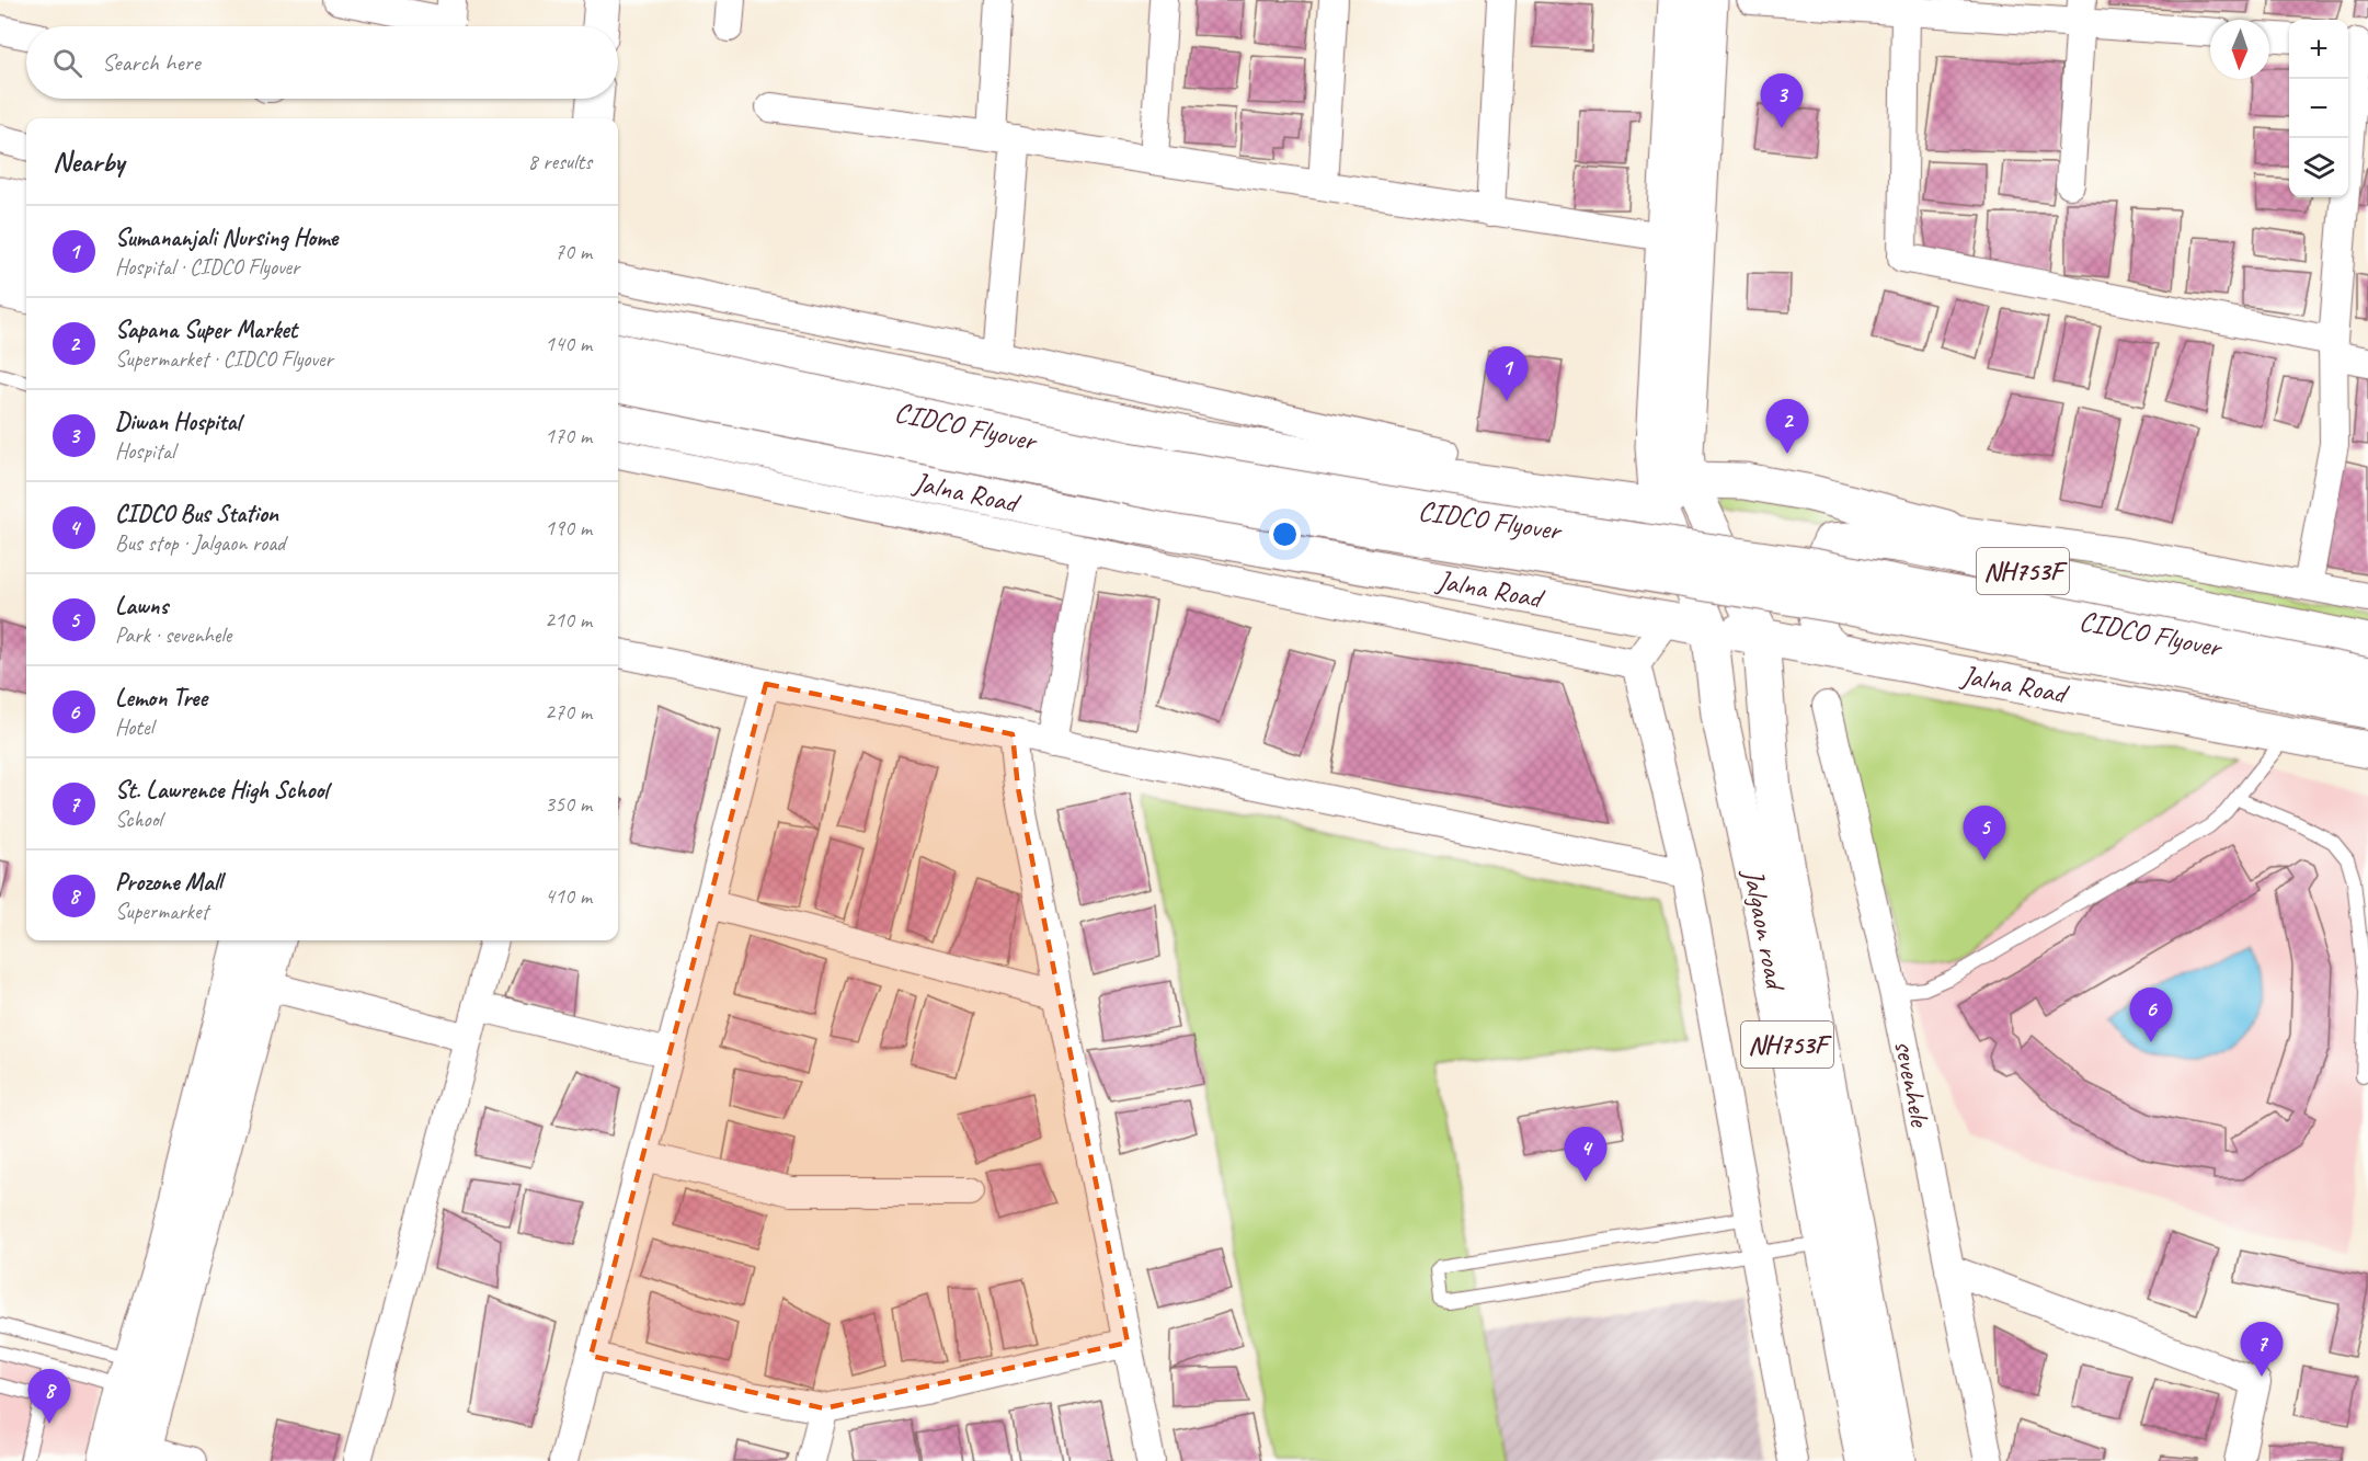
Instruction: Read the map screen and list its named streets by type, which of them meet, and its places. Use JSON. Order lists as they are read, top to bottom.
{
  "streets": {
    "main road": [
      "CIDCO Flyover",
      "Jalna Road",
      "NH753F",
      "Jalgaon road"
    ],
    "street": ["sevenhele"]
  },
  "crossings": [
    ["Jalna Road", "Jalgaon road"]
  ],
  "north": "bottom",
  "page": {
    "map_buttons": ["+", "−"],
    "search": "Search here",
    "pins": [
      "3",
      "1",
      "2",
      "5",
      "6",
      "4",
      "7",
      "8"
    ],
    "heading": ["Nearby", "8 results"],
    "list": [
      {
        "mark": "1",
        "name": "Sumananjali Nursing Home",
        "note": "Hospital · CIDCO Flyover",
        "value": "70 m"
      },
      {
        "mark": "2",
        "name": "Sapana Super Market",
        "note": "Supermarket · CIDCO Flyover",
        "value": "140 m"
      },
      {
        "mark": "3",
        "name": "Diwan Hospital",
        "note": "Hospital",
        "value": "170 m"
      },
      {
        "mark": "4",
        "name": "CIDCO Bus Station",
        "note": "Bus stop · Jalgaon road",
        "value": "190 m"
      },
      {
        "mark": "5",
        "name": "Lawns",
        "note": "Park · sevenhele",
        "value": "210 m"
      },
      {
        "mark": "6",
        "name": "Lemon Tree",
        "note": "Hotel",
        "value": "270 m"
      },
      {
        "mark": "7",
        "name": "St. Lawrence High School",
        "note": "School",
        "value": "350 m"
      },
      {
        "mark": "8",
        "name": "Prozone Mall",
        "note": "Supermarket",
        "value": "410 m"
      }
    ]
  }
}
